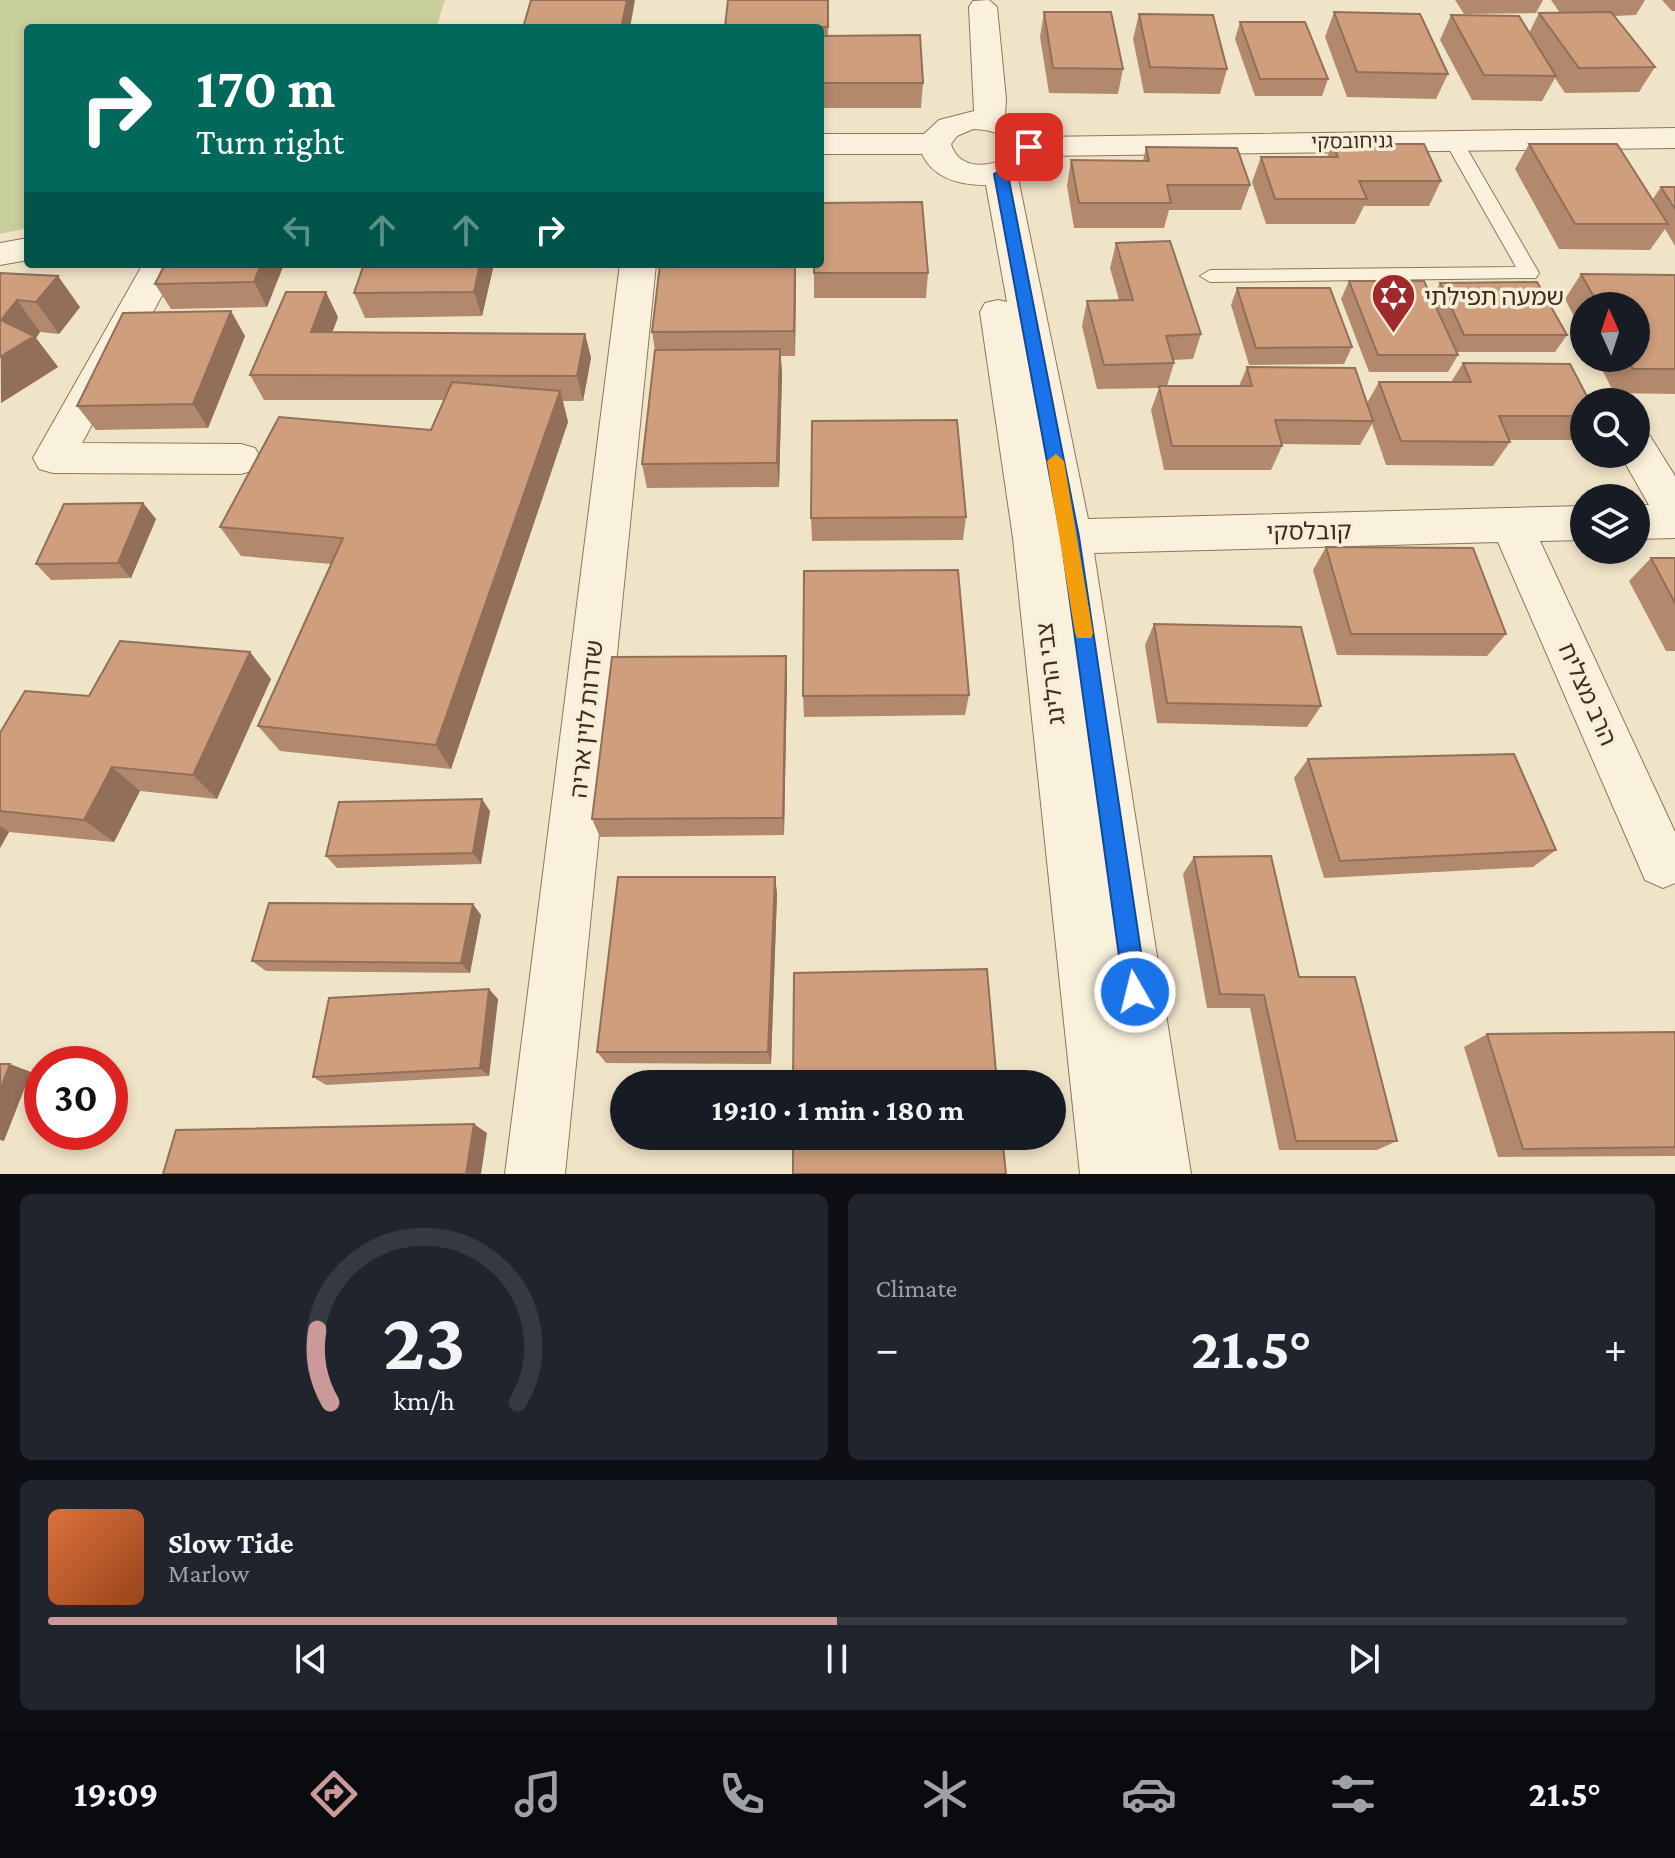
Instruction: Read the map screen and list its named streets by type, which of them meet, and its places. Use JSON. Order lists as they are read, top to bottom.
{
  "streets": {
    "street": [
      "גניחובסקי",
      "קובלסקי",
      "צבי הרלינג",
      "הרב מצליח",
      "שדרות לוין אריה"
    ]
  },
  "crossings": [
    ["גניחובסקי", "צבי הרלינג"],
    ["קובלסקי", "צבי הרלינג"],
    ["קובלסקי", "הרב מצליח"]
  ],
  "places": {
    "synagogue": ["שמעה תפילתי"]
  },
  "north": "top",
  "page": {
    "turn": ["170 m", "Turn right"],
    "limit": "30",
    "trip": "19:10 · 1 min · 180 m",
    "tile": "Climate",
    "heat": ["−", "21.5°", "+"],
    "song": ["Slow Tide", "Marlow"],
    "tabs": ["19:09", "21.5°"],
    "gauge": ["23", "km/h"]
  }
}
